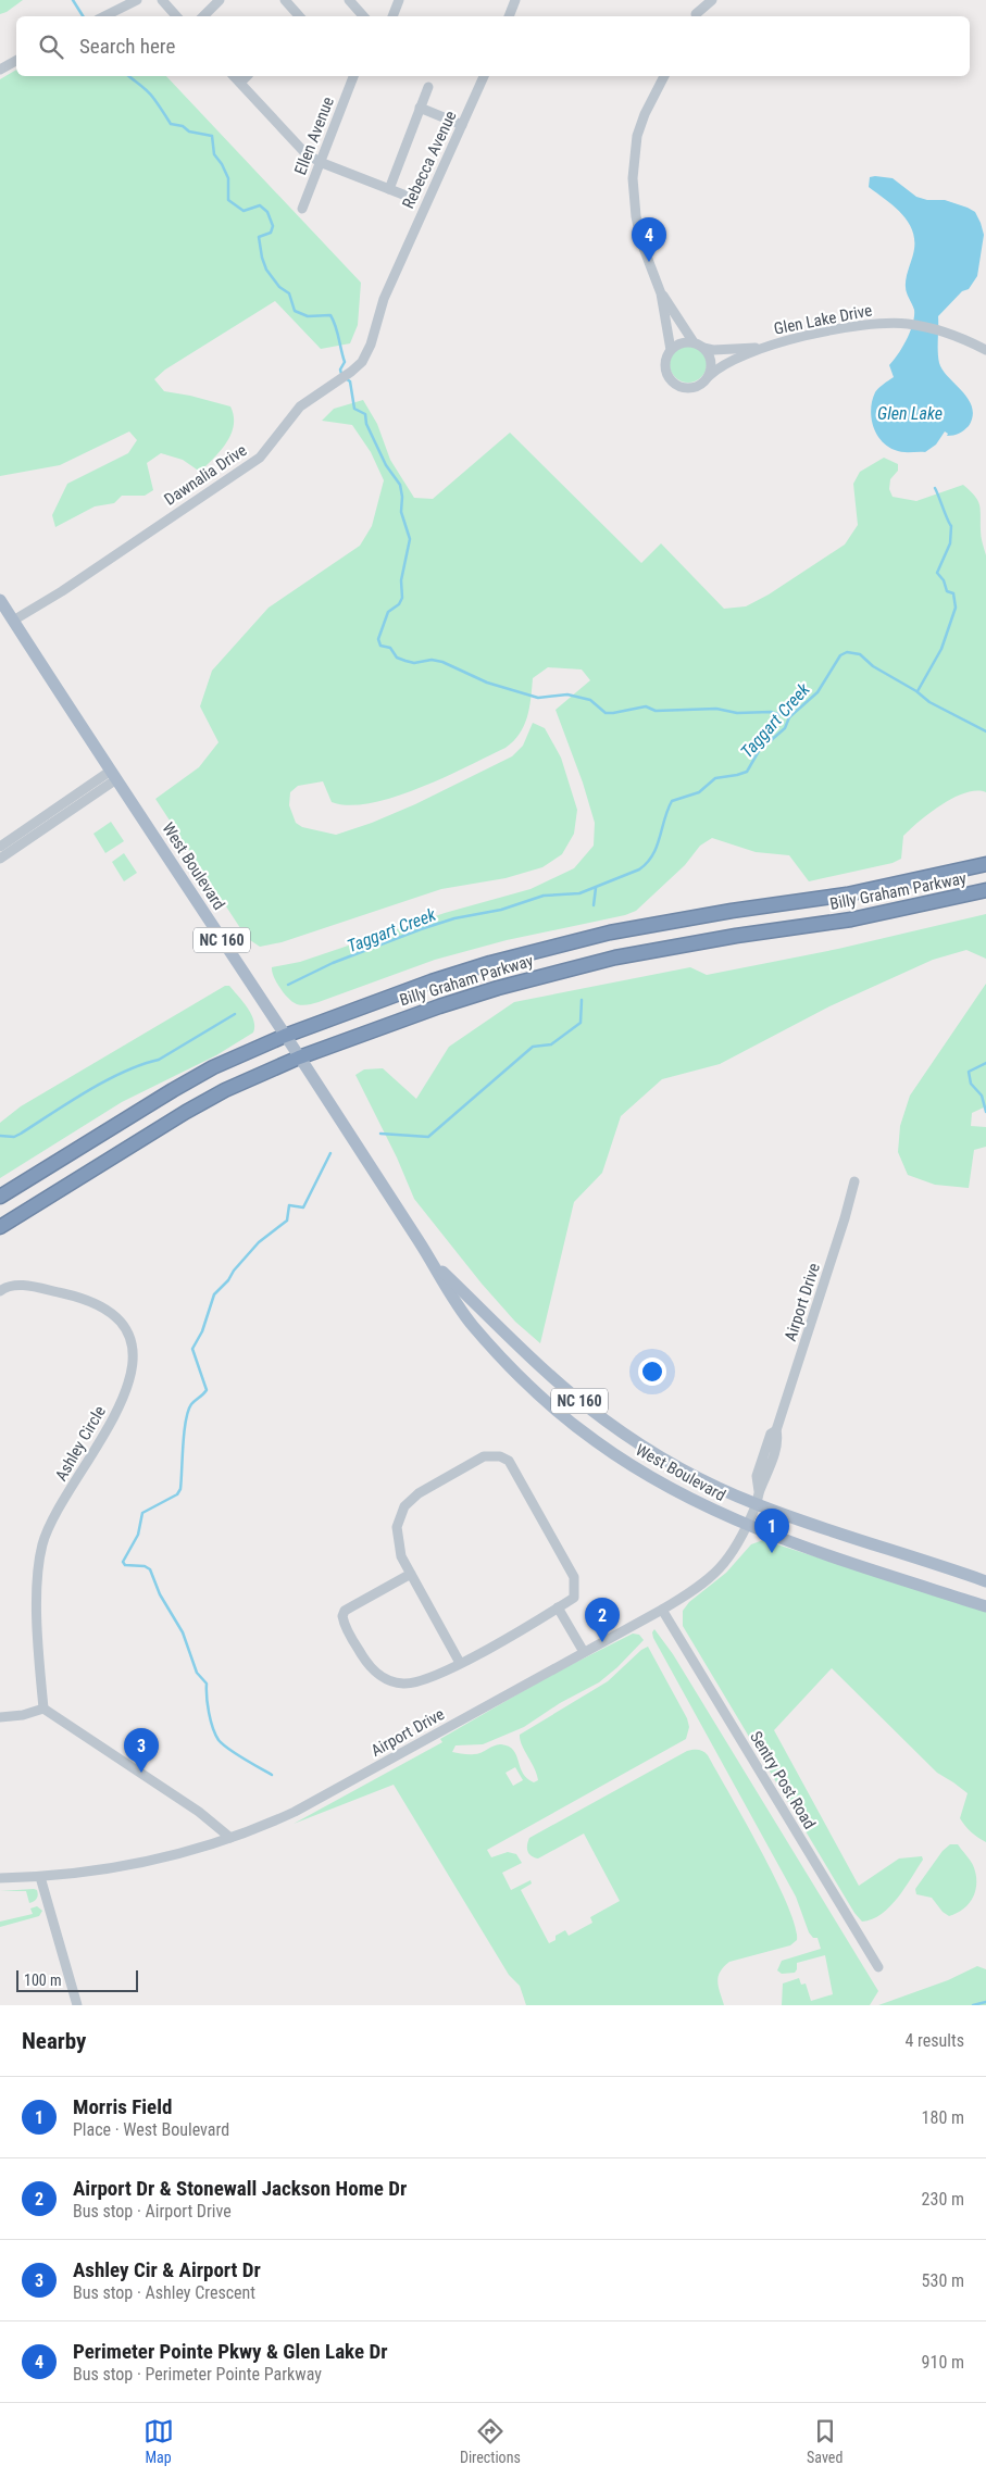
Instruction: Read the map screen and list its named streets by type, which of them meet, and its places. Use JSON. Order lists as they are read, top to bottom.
{
  "streets": {
    "highway": ["Billy Graham Parkway"],
    "main road": ["West Boulevard", "NC 160"],
    "street": [
      "Ellen Avenue",
      "Rebecca Avenue",
      "Glen Lake Drive",
      "Dawnalia Drive",
      "Airport Drive",
      "Ashley Circle",
      "Sentry Post Road"
    ]
  },
  "crossings": [
    ["Rebecca Avenue", "Dawnalia Drive"],
    ["Dawnalia Drive", "West Boulevard"],
    ["West Boulevard", "Billy Graham Parkway"],
    ["West Boulevard", "Airport Drive"],
    ["Airport Drive", "Sentry Post Road"]
  ],
  "water": ["Glen Lake", "Taggart Creek"],
  "scale_bar": "100 m",
  "page": {
    "search": "Search here",
    "pins": [
      "4",
      "1",
      "2",
      "3"
    ],
    "scale": "100 m",
    "heading": ["Nearby", "4 results"],
    "list": [
      {
        "mark": "1",
        "name": "Morris Field",
        "note": "Place · West Boulevard",
        "value": "180 m"
      },
      {
        "mark": "2",
        "name": "Airport Dr & Stonewall Jackson Home Dr",
        "note": "Bus stop · Airport Drive",
        "value": "230 m"
      },
      {
        "mark": "3",
        "name": "Ashley Cir & Airport Dr",
        "note": "Bus stop · Ashley Crescent",
        "value": "530 m"
      },
      {
        "mark": "4",
        "name": "Perimeter Pointe Pkwy & Glen Lake Dr",
        "note": "Bus stop · Perimeter Pointe Parkway",
        "value": "910 m"
      }
    ],
    "nav": ["Map", "Directions", "Saved"]
  }
}
